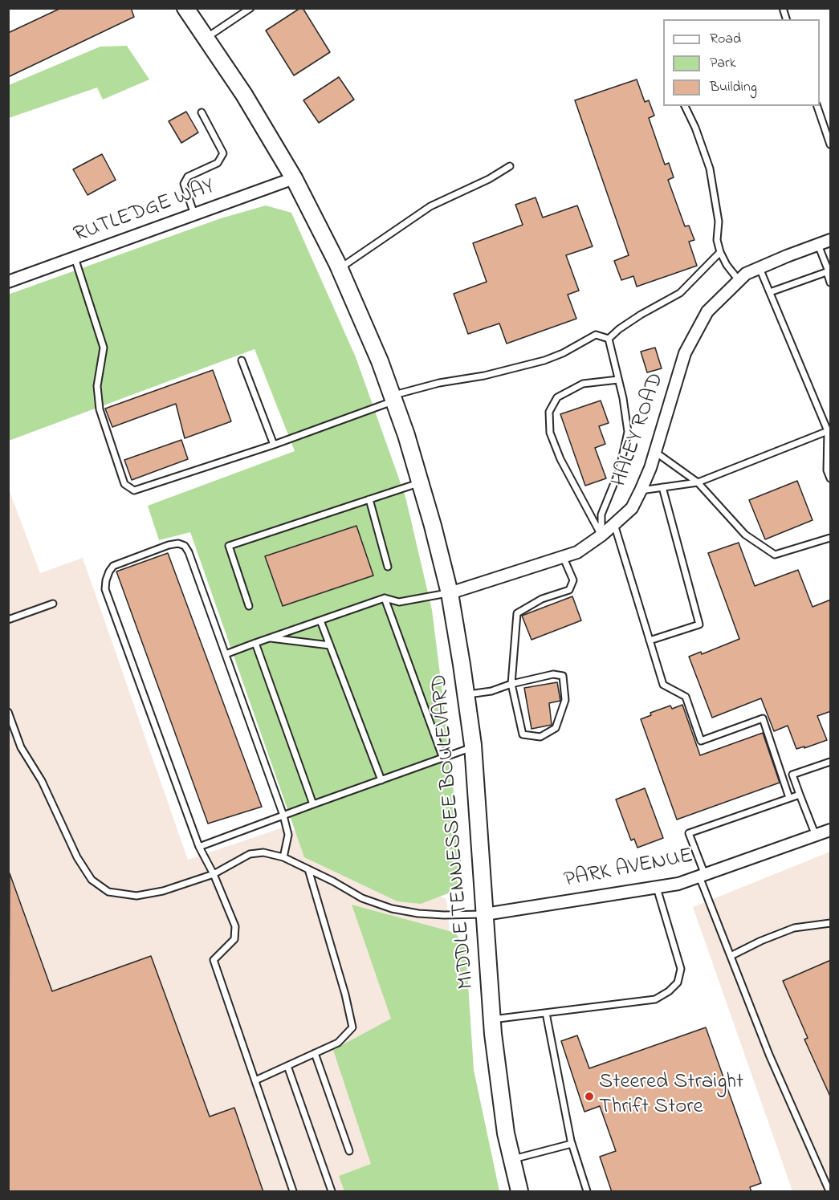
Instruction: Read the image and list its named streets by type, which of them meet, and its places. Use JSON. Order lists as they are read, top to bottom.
{
  "streets": {
    "main road": ["MIDDLE TENNESSEE BOULEVARD"],
    "street": ["RUTLEDGE WAY", "HALEY ROAD", "PARK AVENUE"]
  },
  "crossings": [
    ["RUTLEDGE WAY", "MIDDLE TENNESSEE BOULEVARD"],
    ["HALEY ROAD", "MIDDLE TENNESSEE BOULEVARD"],
    ["MIDDLE TENNESSEE BOULEVARD", "PARK AVENUE"]
  ],
  "places": ["Steered Straight Thrift Store"],
  "legend": ["Road", "Park", "Building"]
}
